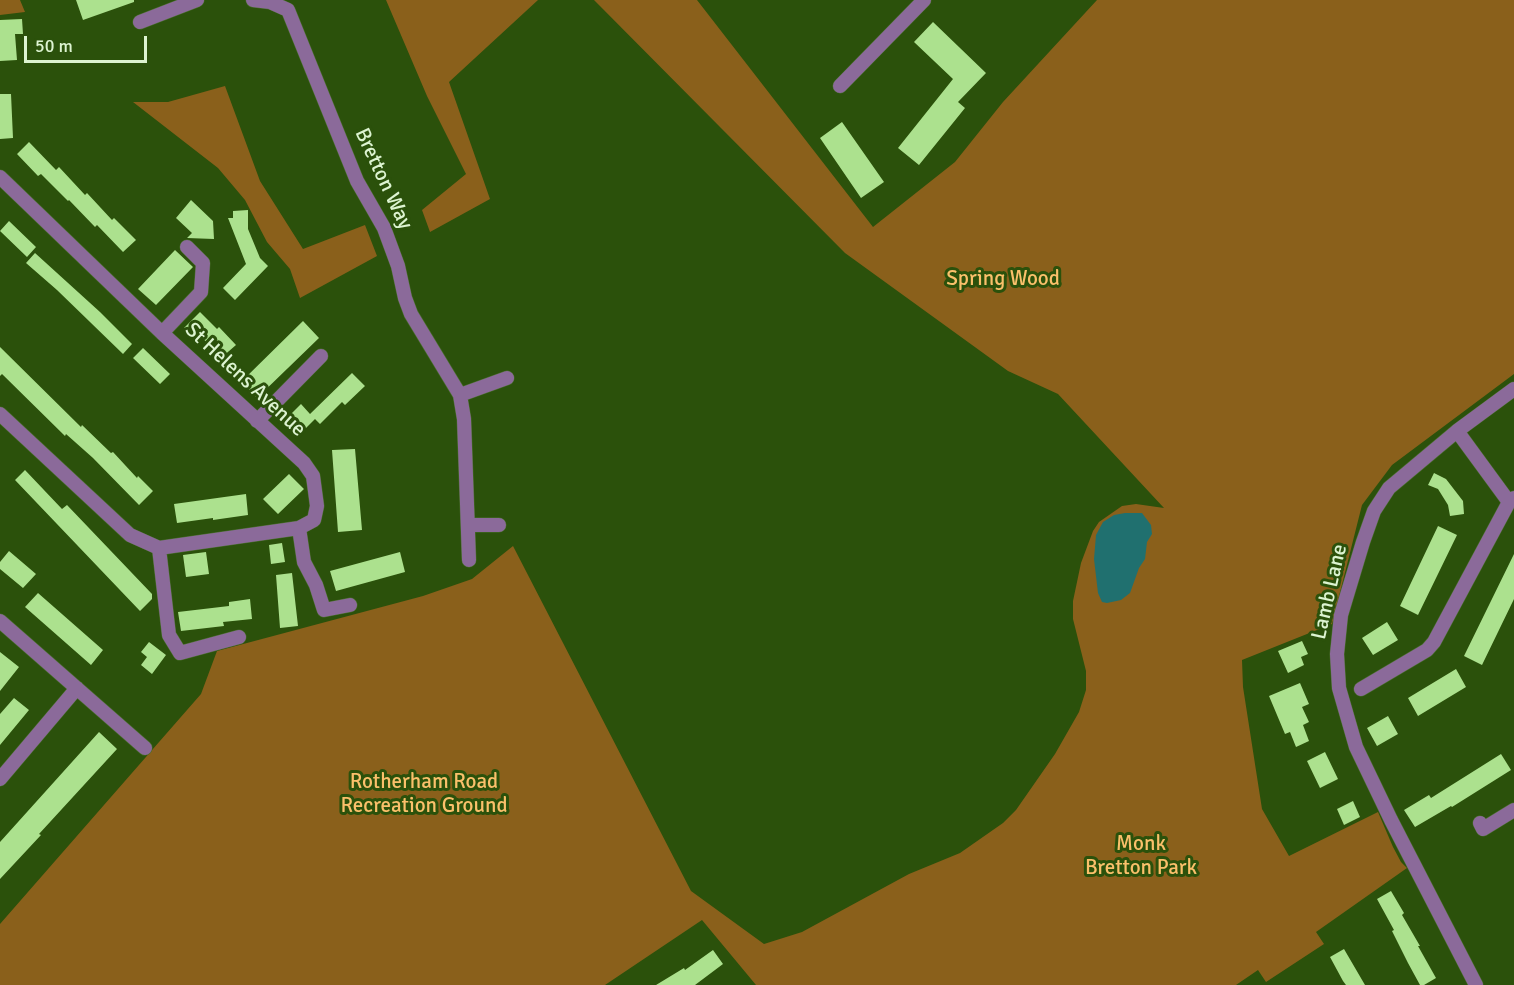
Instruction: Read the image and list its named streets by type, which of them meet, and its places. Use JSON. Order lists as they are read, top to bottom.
{
  "streets": {
    "street": ["Bretton Way", "St Helens Avenue", "Lamb Lane"]
  },
  "parks": ["Spring Wood", "Rotherham Road Recreation Ground", "Monk Bretton Park"],
  "scale_bar": "50 m"
}
